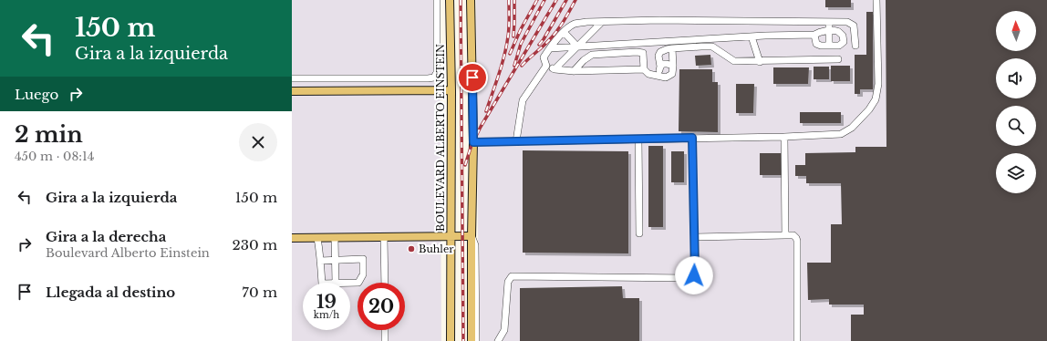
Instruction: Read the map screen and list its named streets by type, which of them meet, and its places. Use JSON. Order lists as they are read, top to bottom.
{
  "streets": {
    "main road": ["BOULEVARD ALBERTO EINSTEIN"]
  },
  "places": ["Buhler"],
  "north": "top",
  "page": {
    "turn": ["150 m", "Gira a la izquierda"],
    "then": "Luego",
    "heading": ["2 min", "450 m · 08:14"],
    "list": [
      {
        "name": "Gira a la izquierda",
        "value": "150 m"
      },
      {
        "name": "Gira a la derecha",
        "note": "Boulevard Alberto Einstein",
        "value": "230 m"
      },
      {
        "name": "Llegada al destino",
        "value": "70 m"
      }
    ],
    "speed": "19 km/h",
    "limit": "20"
  }
}
